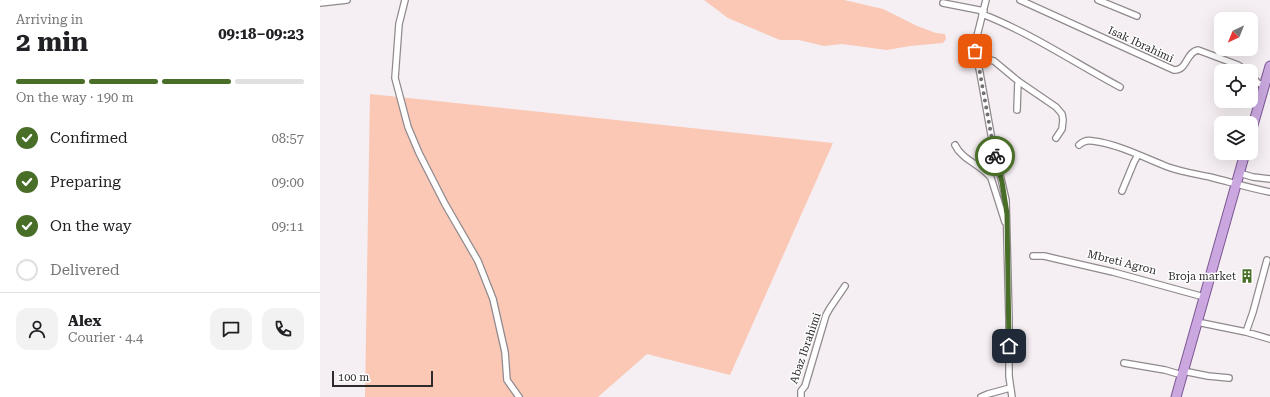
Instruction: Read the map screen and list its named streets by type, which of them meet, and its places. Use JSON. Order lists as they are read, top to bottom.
{
  "streets": {
    "street": ["Isak Ibrahimi", "Mbreti Agron", "Abaz Ibrahimi"]
  },
  "places": {
    "building": ["Broja market"]
  },
  "scale_bar": "100 m",
  "north": "bottom left",
  "page": {
    "heading": ["2 min", "Arriving in", "09:18–09:23"],
    "panel": ["Alex", "Courier · 4.4"],
    "bar": "On the way · 190 m",
    "list": [
      ["Confirmed", "08:57"],
      ["Preparing", "09:00"],
      ["On the way", "09:11"],
      "Delivered"
    ],
    "scale": "100 m"
  }
}
